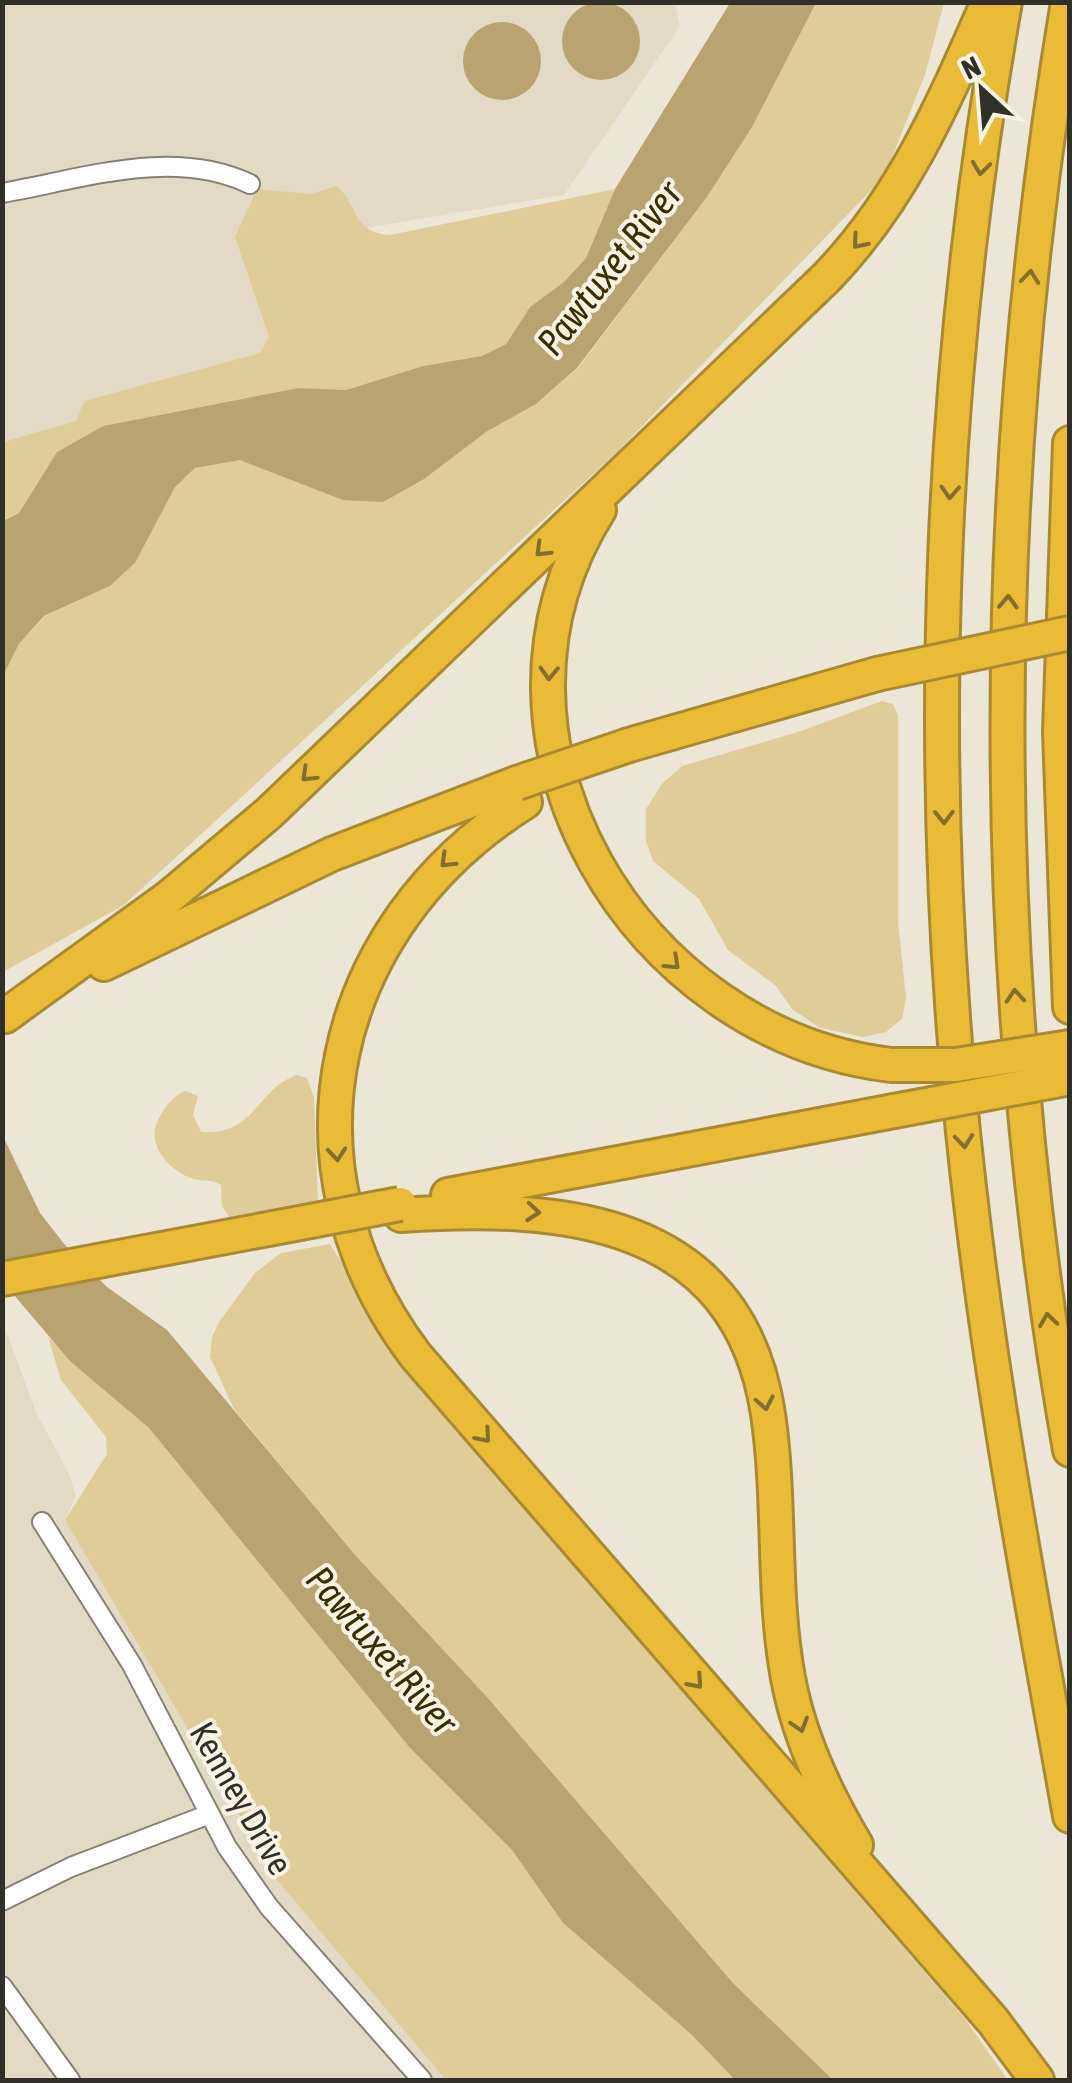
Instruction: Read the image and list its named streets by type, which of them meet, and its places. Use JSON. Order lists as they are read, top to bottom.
{
  "streets": {
    "street": ["Kenney Drive"]
  },
  "water": ["Pawtuxet River"],
  "north": "top left"
}
